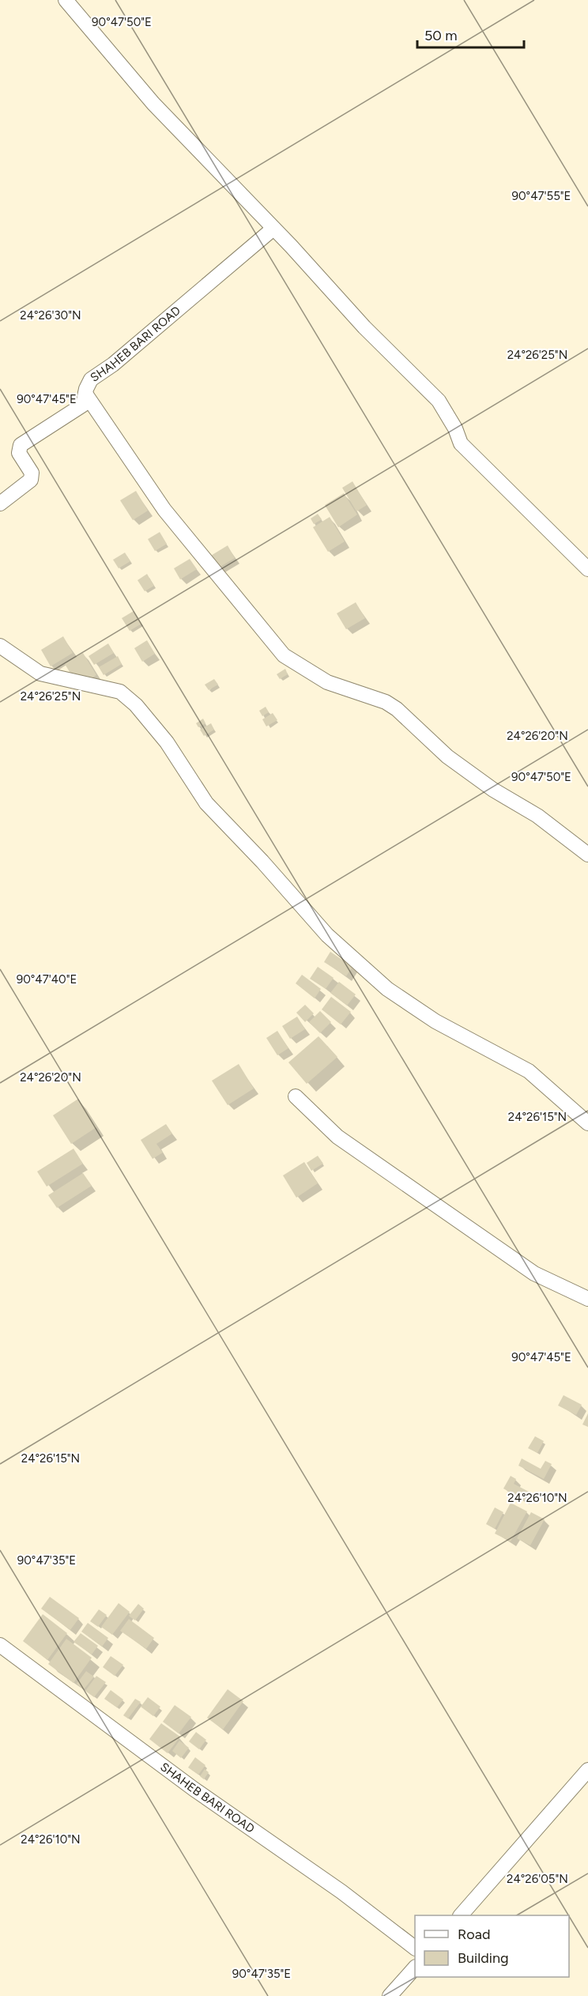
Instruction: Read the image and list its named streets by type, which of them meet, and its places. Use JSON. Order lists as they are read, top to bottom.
{
  "streets": {
    "street": ["SHAHEB BARI ROAD"]
  },
  "legend": ["Road", "Building"],
  "scale_bar": "50 m",
  "coordinates": [
    "90°47'50\"E",
    "90°47'55\"E",
    "24°26'30\"N",
    "24°26'25\"N",
    "90°47'45\"E",
    "24°26'20\"N",
    "90°47'40\"E",
    "24°26'15\"N",
    "24°26'10\"N",
    "90°47'35\"E",
    "24°26'05\"N"
  ]
}
